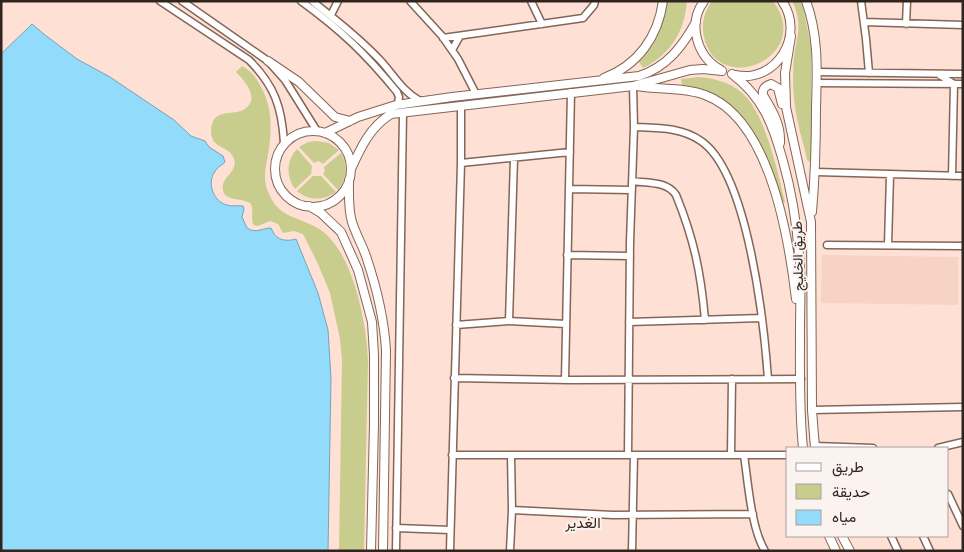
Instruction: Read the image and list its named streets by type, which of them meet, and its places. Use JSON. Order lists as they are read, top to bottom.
{
  "streets": {
    "main road": ["طريق الخليج"]
  },
  "districts": ["الغدير"],
  "legend": ["طريق", "حديقة", "مياه"]
}
